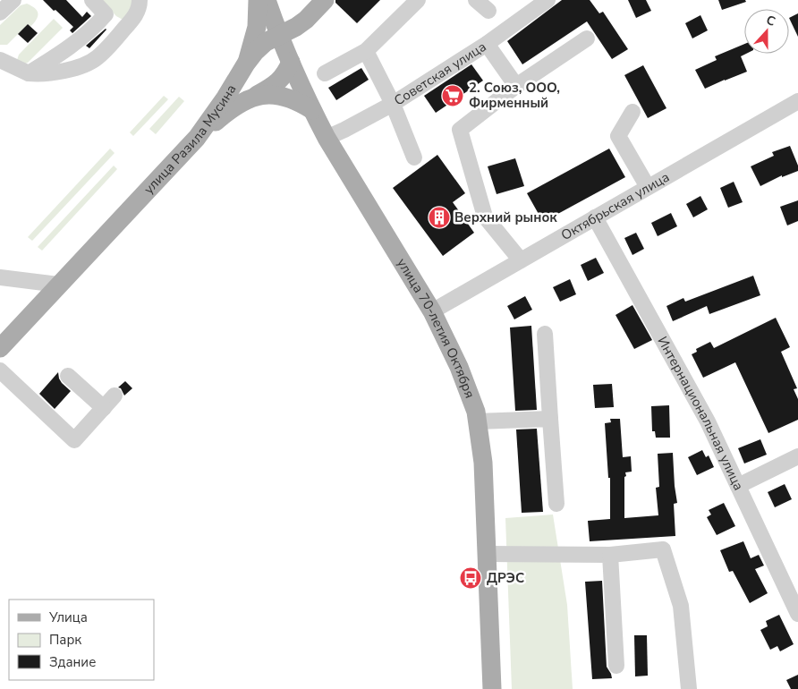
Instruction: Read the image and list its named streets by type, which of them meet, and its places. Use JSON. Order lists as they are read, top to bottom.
{
  "streets": {
    "main road": ["улица Разила Мусина", "улица 70-летия Октября"],
    "street": ["Советская улица", "Октябрьская улица", "Интернациональная улица"]
  },
  "crossings": [
    ["Советская улица", "улица 70-летия Октября"],
    ["улица Разила Мусина", "улица 70-летия Октября"],
    ["Октябрьская улица", "улица 70-летия Октября"],
    ["Октябрьская улица", "Интернациональная улица"]
  ],
  "places": {
    "supermarket": ["2. Союз, ООО, Фирменный"],
    "building": ["Верхний рынок"],
    "bus stop": ["ДРЭС"]
  },
  "legend": ["Улица", "Парк", "Здание"],
  "north": "top"
}
